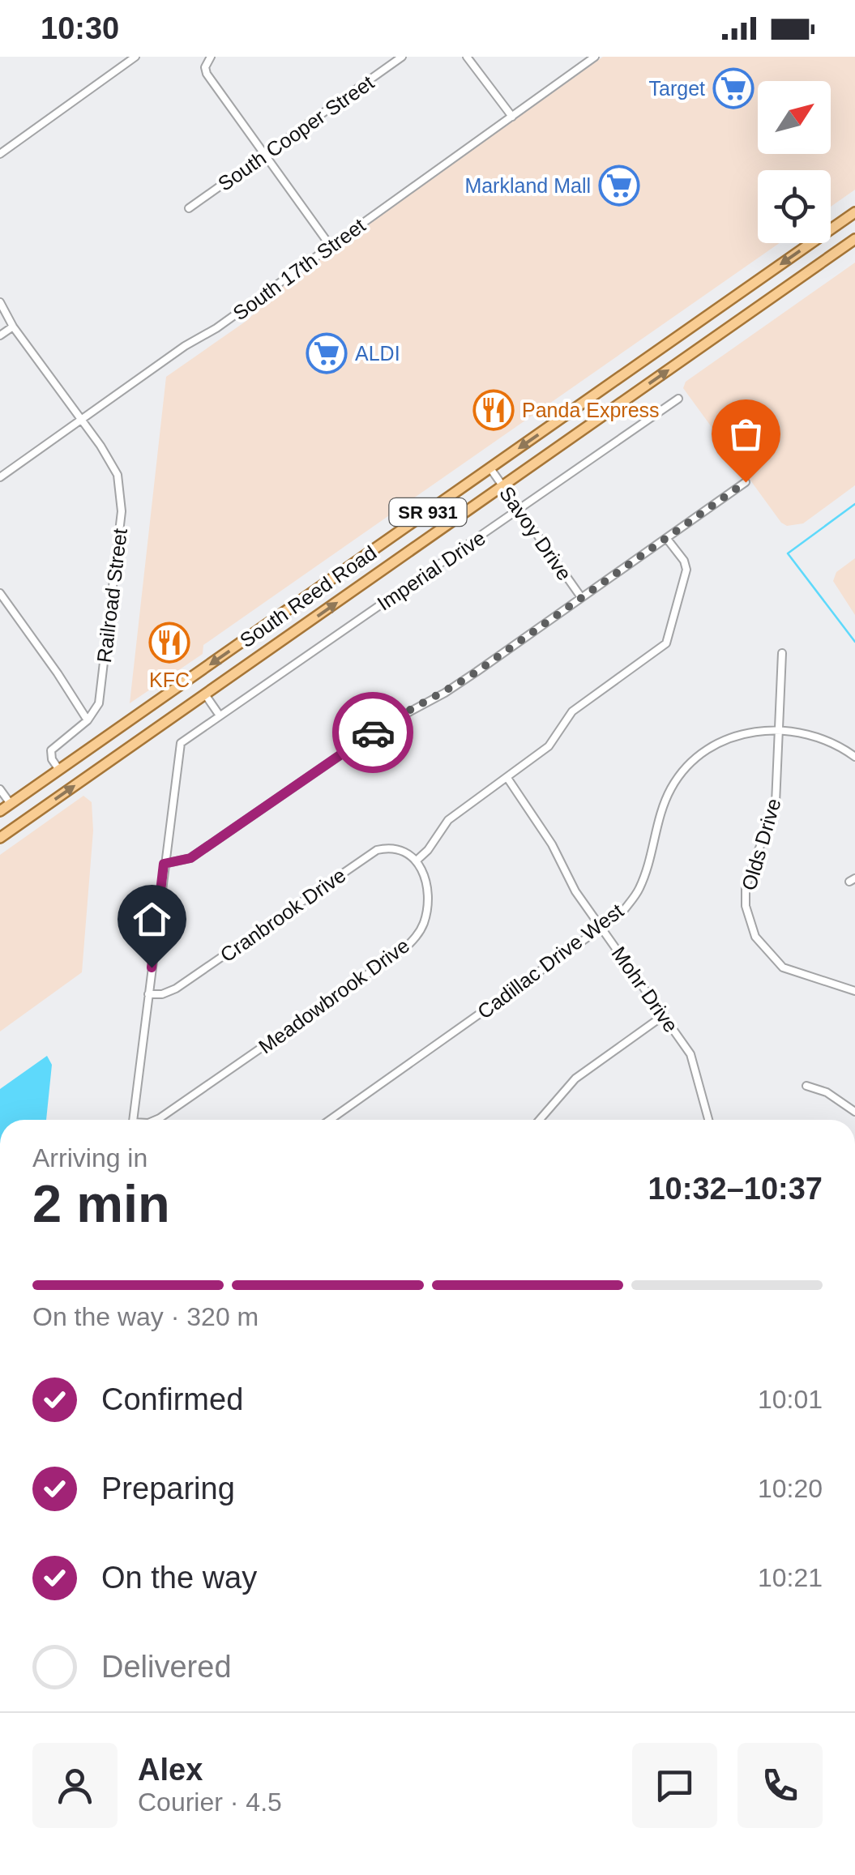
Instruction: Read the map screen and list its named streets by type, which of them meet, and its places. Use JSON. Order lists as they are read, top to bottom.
{
  "streets": {
    "main road": ["SR 931", "South Reed Road"],
    "street": [
      "South Cooper Street",
      "South 17th Street",
      "Savoy Drive",
      "Imperial Drive",
      "Railroad Street",
      "Olds Drive",
      "Cranbrook Drive",
      "Cadillac Drive West",
      "Mohr Drive",
      "Meadowbrook Drive"
    ]
  },
  "crossings": [
    ["South 17th Street", "Railroad Street"],
    ["Savoy Drive", "Imperial Drive"],
    ["Savoy Drive", "South Reed Road"],
    ["Olds Drive", "Cadillac Drive West"],
    ["Cranbrook Drive", "Meadowbrook Drive"],
    ["Cadillac Drive West", "Mohr Drive"]
  ],
  "places": {
    "supermarket": ["Target", "Markland Mall", "ALDI"],
    "restaurant": ["Panda Express", "KFC"]
  },
  "north": "top right",
  "page": {
    "status": "10:30",
    "heading": ["2 min", "Arriving in", "10:32–10:37"],
    "panel": ["Alex", "Courier · 4.5"],
    "bar": "On the way · 320 m",
    "list": [
      ["Confirmed", "10:01"],
      ["Preparing", "10:20"],
      ["On the way", "10:21"],
      "Delivered"
    ]
  }
}
